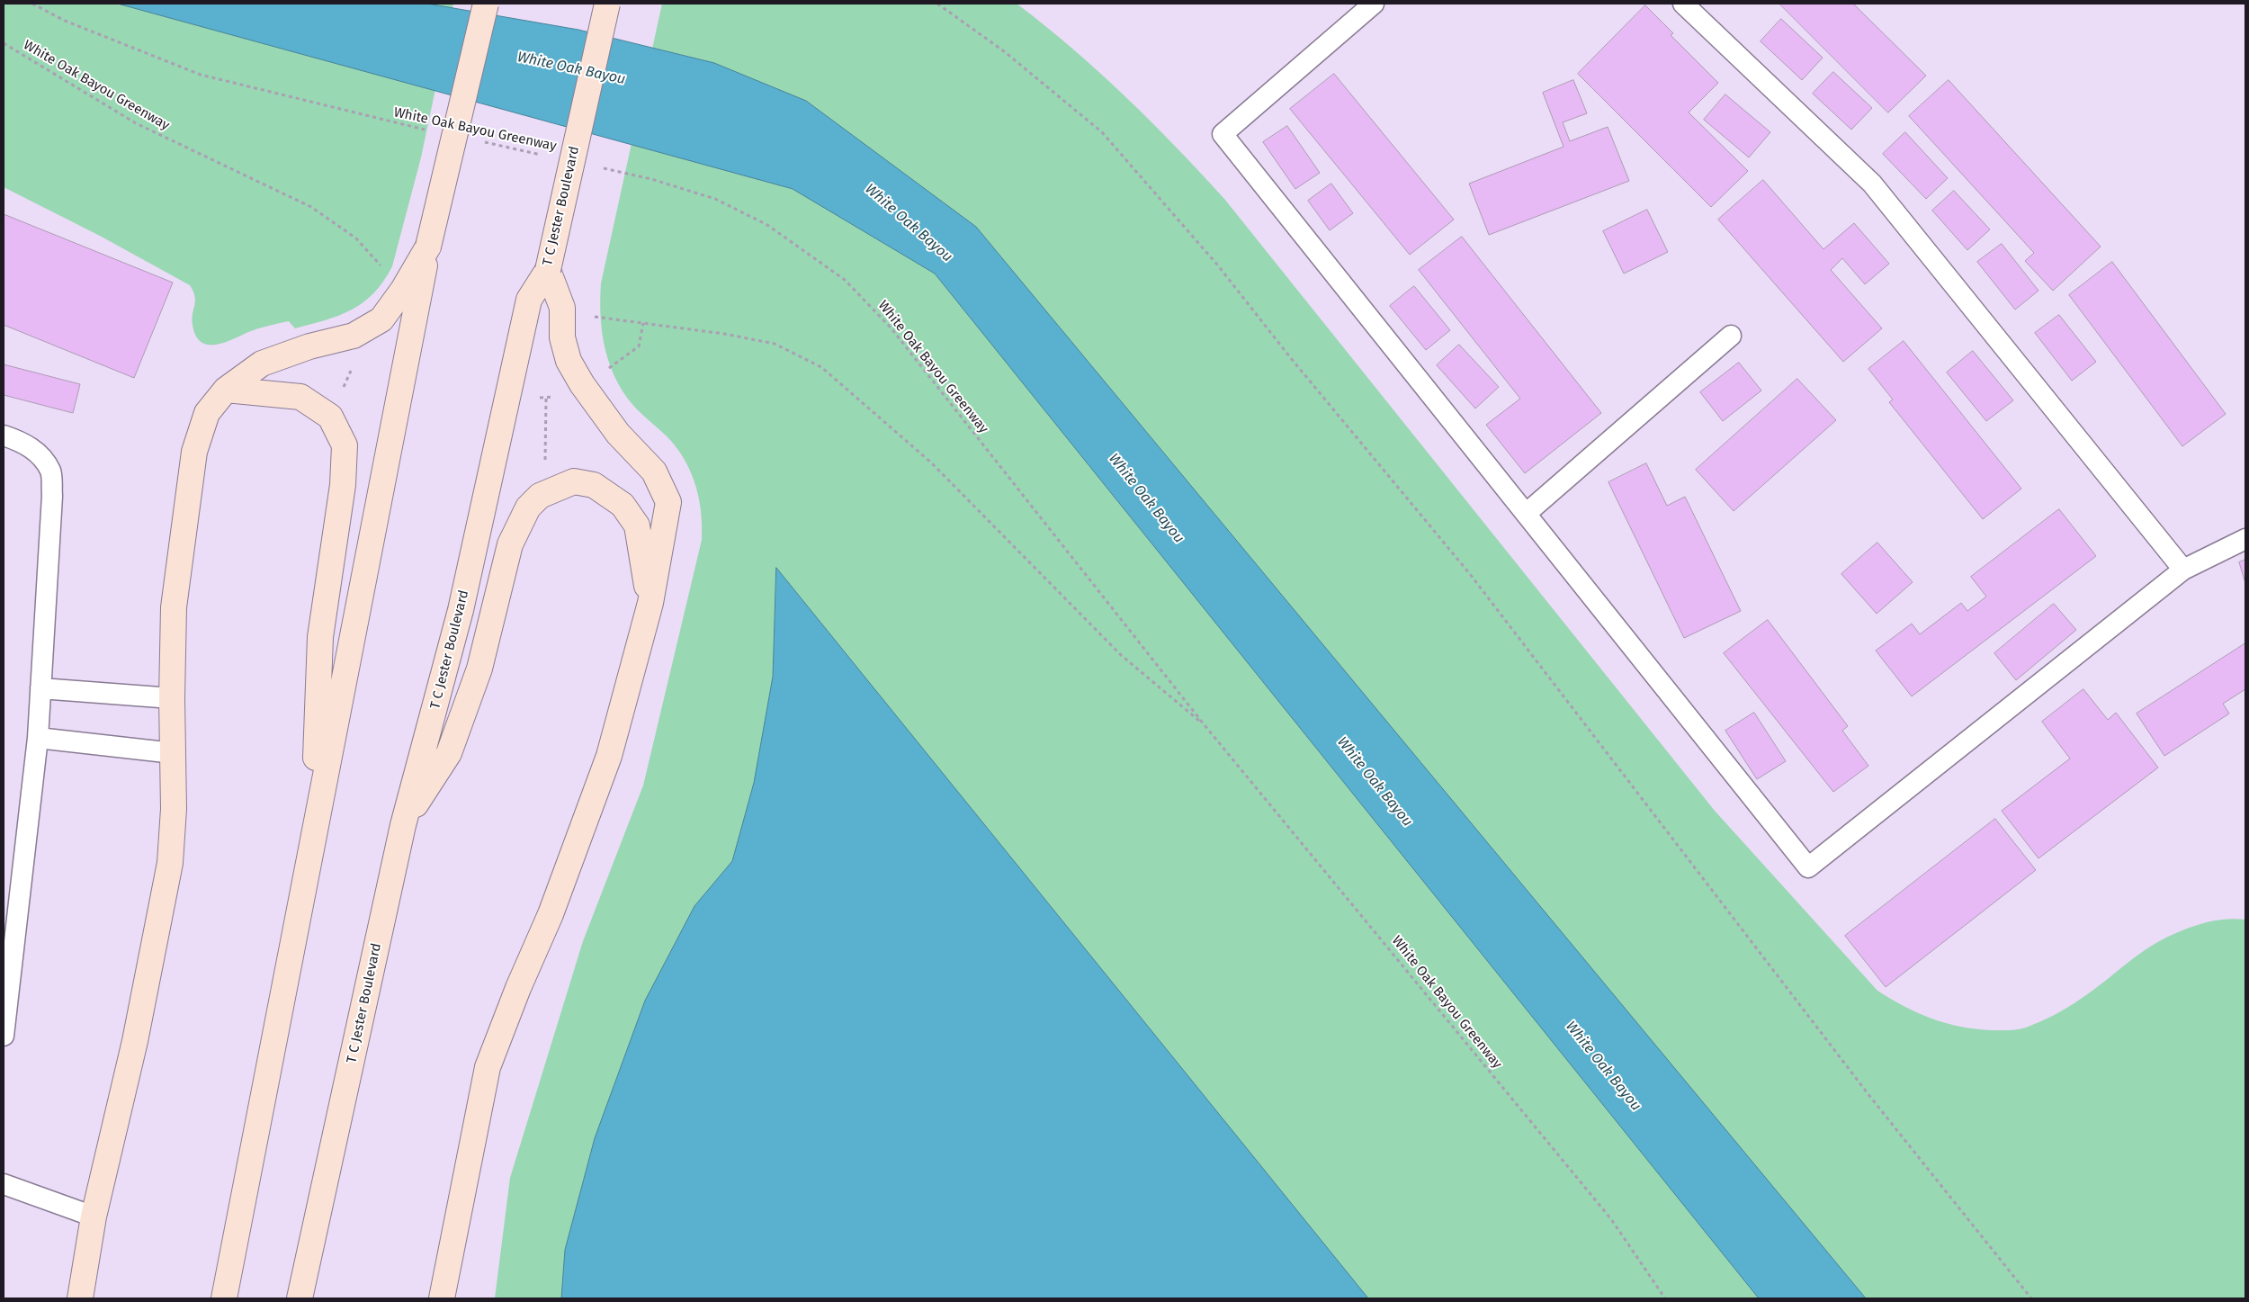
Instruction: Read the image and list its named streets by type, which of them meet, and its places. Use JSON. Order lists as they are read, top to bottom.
{
  "streets": {
    "main road": ["T C Jester Boulevard"],
    "path": ["White Oak Bayou Greenway"]
  },
  "water": ["White Oak Bayou"]
}
